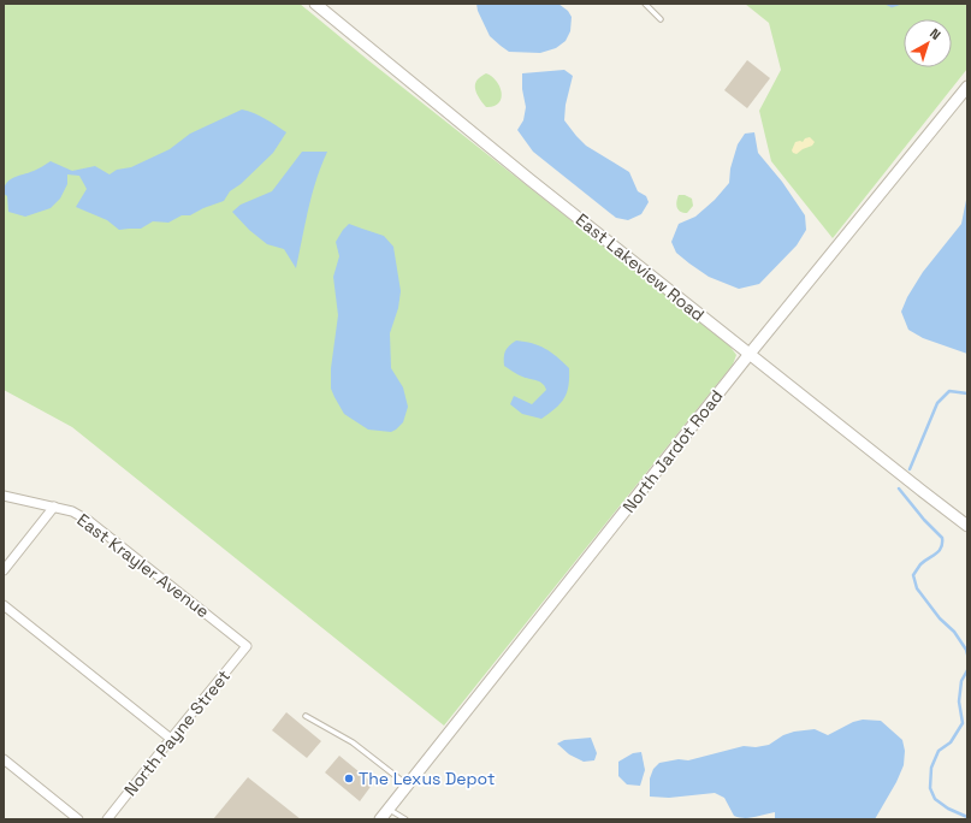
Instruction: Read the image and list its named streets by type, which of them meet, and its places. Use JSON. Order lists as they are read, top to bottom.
{
  "streets": {
    "street": [
      "East Lakeview Road",
      "North Jardot Road",
      "East Krayler Avenue",
      "North Payne Street"
    ]
  },
  "crossings": [
    ["East Lakeview Road", "North Jardot Road"],
    ["East Krayler Avenue", "North Payne Street"]
  ],
  "places": ["The Lexus Depot"],
  "north": "top right"
}
